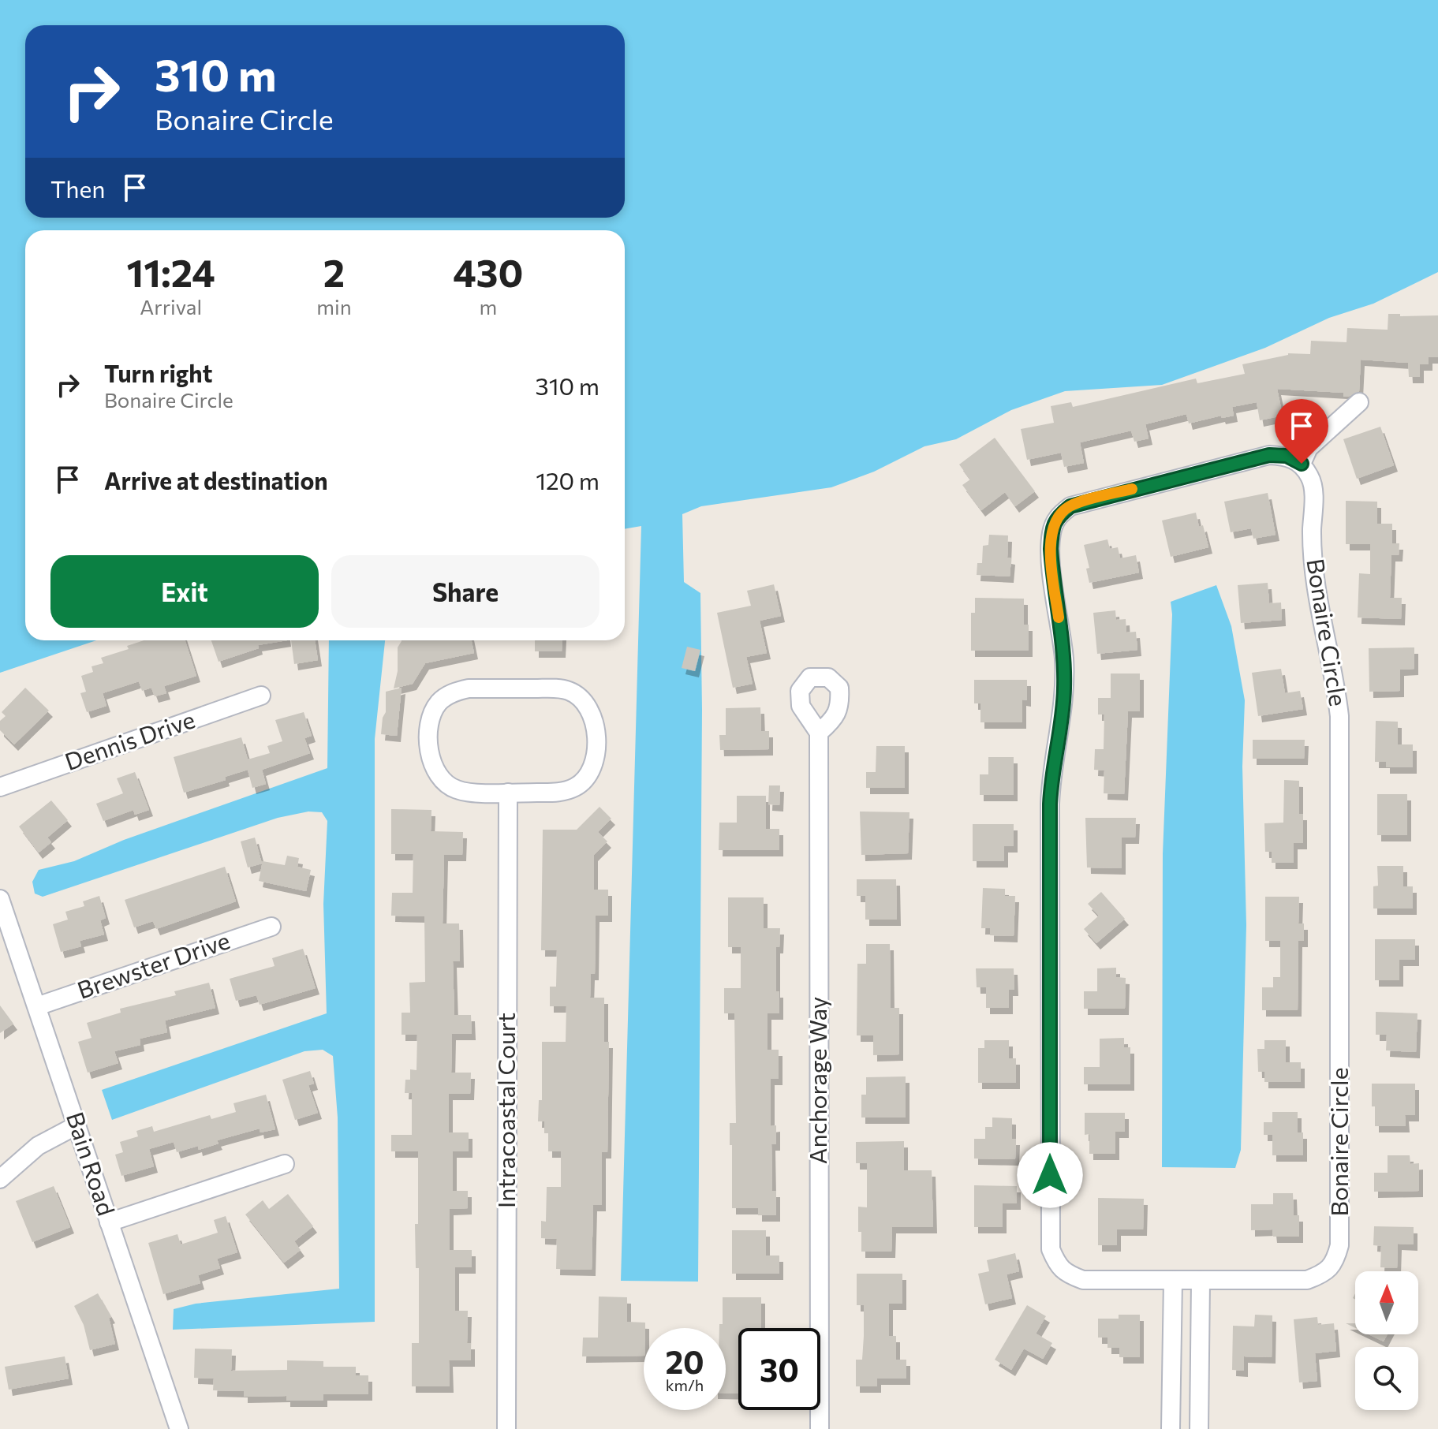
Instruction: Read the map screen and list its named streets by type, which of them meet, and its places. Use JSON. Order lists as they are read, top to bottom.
{
  "streets": {
    "street": [
      "Bonaire Circle",
      "Dennis Drive",
      "Brewster Drive",
      "Anchorage Way",
      "Intracoastal Court",
      "Bain Road"
    ]
  },
  "crossings": [
    ["Brewster Drive", "Bain Road"]
  ],
  "north": "top",
  "page": {
    "turn": ["310 m", "Bonaire Circle"],
    "then": "Then",
    "eta": [
      "11:24",
      "Arrival",
      "2",
      "min",
      "430",
      "m"
    ],
    "list": [
      {
        "name": "Turn right",
        "note": "Bonaire Circle",
        "value": "310 m"
      },
      {
        "name": "Arrive at destination",
        "value": "120 m"
      }
    ],
    "buttons": ["Exit", "Share"],
    "speed": "20 km/h",
    "limit": "30"
  }
}
